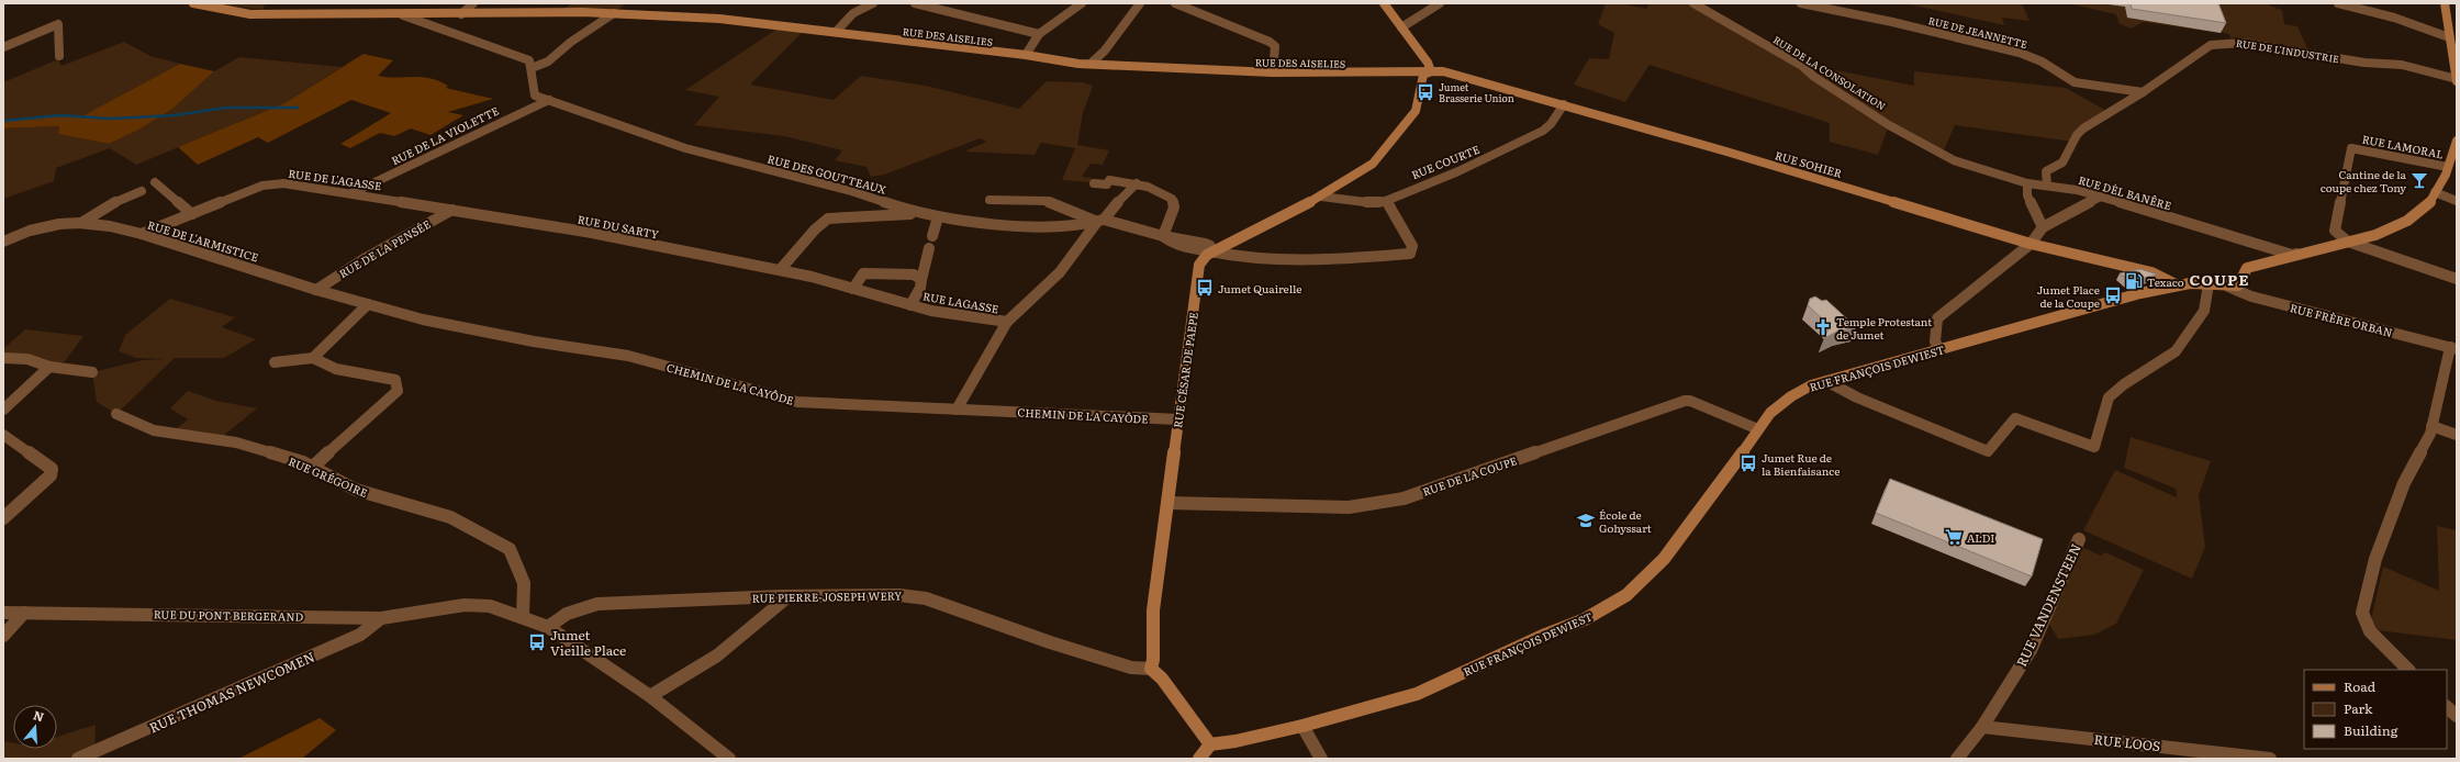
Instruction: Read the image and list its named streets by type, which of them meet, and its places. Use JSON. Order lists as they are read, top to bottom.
{
  "streets": {
    "street": [
      "RUE DE JEANNETTE",
      "RUE DES AISELIES",
      "RUE DE L'INDUSTRIE",
      "RUE DE LA CONSOLATION",
      "RUE DE LA VIOLETTE",
      "RUE LAMORAL",
      "RUE COURTE",
      "RUE SOHIER",
      "RUE DES GOUTTEAUX",
      "RUE DE L'AGASSE",
      "RUE DÈL BANÊRE",
      "RUE DU SARTY",
      "RUE DE L'ARMISTICE",
      "RUE DE LA PENSÉE",
      "RUE LAGASSE",
      "RUE FRÈRE ORBAN",
      "RUE FRANÇOIS DEWIEST",
      "RUE CÉSAR DE PAEPE",
      "CHEMIN DE LA CAYÔDE",
      "RUE DE LA COUPE",
      "RUE GRÉGOIRE",
      "RUE PIERRE-JOSEPH WERY",
      "RUE VANDENSTEEN",
      "RUE DU PONT BERGERAND",
      "RUE THOMAS NEWCOMEN",
      "RUE LOOS"
    ]
  },
  "crossings": [
    ["RUE DE JEANNETTE", "RUE DE L'INDUSTRIE"],
    ["RUE DES AISELIES", "RUE SOHIER"],
    ["RUE DES AISELIES", "RUE CÉSAR DE PAEPE"],
    ["RUE DE L'INDUSTRIE", "RUE DÈL BANÊRE"],
    ["RUE DE LA CONSOLATION", "RUE DÈL BANÊRE"],
    ["RUE DE LA VIOLETTE", "RUE DES GOUTTEAUX"],
    ["RUE DE LA VIOLETTE", "RUE DE L'AGASSE"],
    ["RUE COURTE", "RUE SOHIER"],
    ["RUE COURTE", "RUE CÉSAR DE PAEPE"],
    ["RUE SOHIER", "RUE FRANÇOIS DEWIEST"],
    ["RUE SOHIER", "RUE CÉSAR DE PAEPE"],
    ["RUE DE L'AGASSE", "RUE DU SARTY"],
    ["RUE DE L'AGASSE", "RUE DE L'ARMISTICE"],
    ["RUE DE L'AGASSE", "RUE DE LA PENSÉE"],
    ["RUE DU SARTY", "RUE DE LA PENSÉE"],
    ["RUE DU SARTY", "RUE LAGASSE"],
    ["RUE DE L'ARMISTICE", "RUE DE LA PENSÉE"],
    ["RUE DE L'ARMISTICE", "CHEMIN DE LA CAYÔDE"],
    ["RUE DE LA PENSÉE", "CHEMIN DE LA CAYÔDE"],
    ["RUE FRÈRE ORBAN", "RUE FRANÇOIS DEWIEST"],
    ["RUE FRANÇOIS DEWIEST", "RUE DE LA COUPE"],
    ["RUE CÉSAR DE PAEPE", "CHEMIN DE LA CAYÔDE"],
    ["RUE CÉSAR DE PAEPE", "RUE DE LA COUPE"],
    ["RUE CÉSAR DE PAEPE", "RUE PIERRE-JOSEPH WERY"],
    ["RUE GRÉGOIRE", "RUE DU PONT BERGERAND"],
    ["RUE PIERRE-JOSEPH WERY", "RUE DU PONT BERGERAND"],
    ["RUE VANDENSTEEN", "RUE LOOS"],
    ["RUE DU PONT BERGERAND", "RUE THOMAS NEWCOMEN"]
  ],
  "districts": ["COUPE"],
  "places": {
    "bus stop": [
      "Jumet Brasserie Union",
      "Jumet Quairelle",
      "Jumet Place de la Coupe",
      "Jumet Rue de la Bienfaisance",
      "Jumet Vieille Place"
    ],
    "bar": ["Cantine de la coupe chez Tony"],
    "fuel station": ["Texaco"],
    "church": ["Temple Protestant de Jumet"],
    "school or university": ["École de Gohyssart"],
    "supermarket": ["ALDI"]
  },
  "legend": ["Road", "Park", "Building"],
  "north": "top"
}
